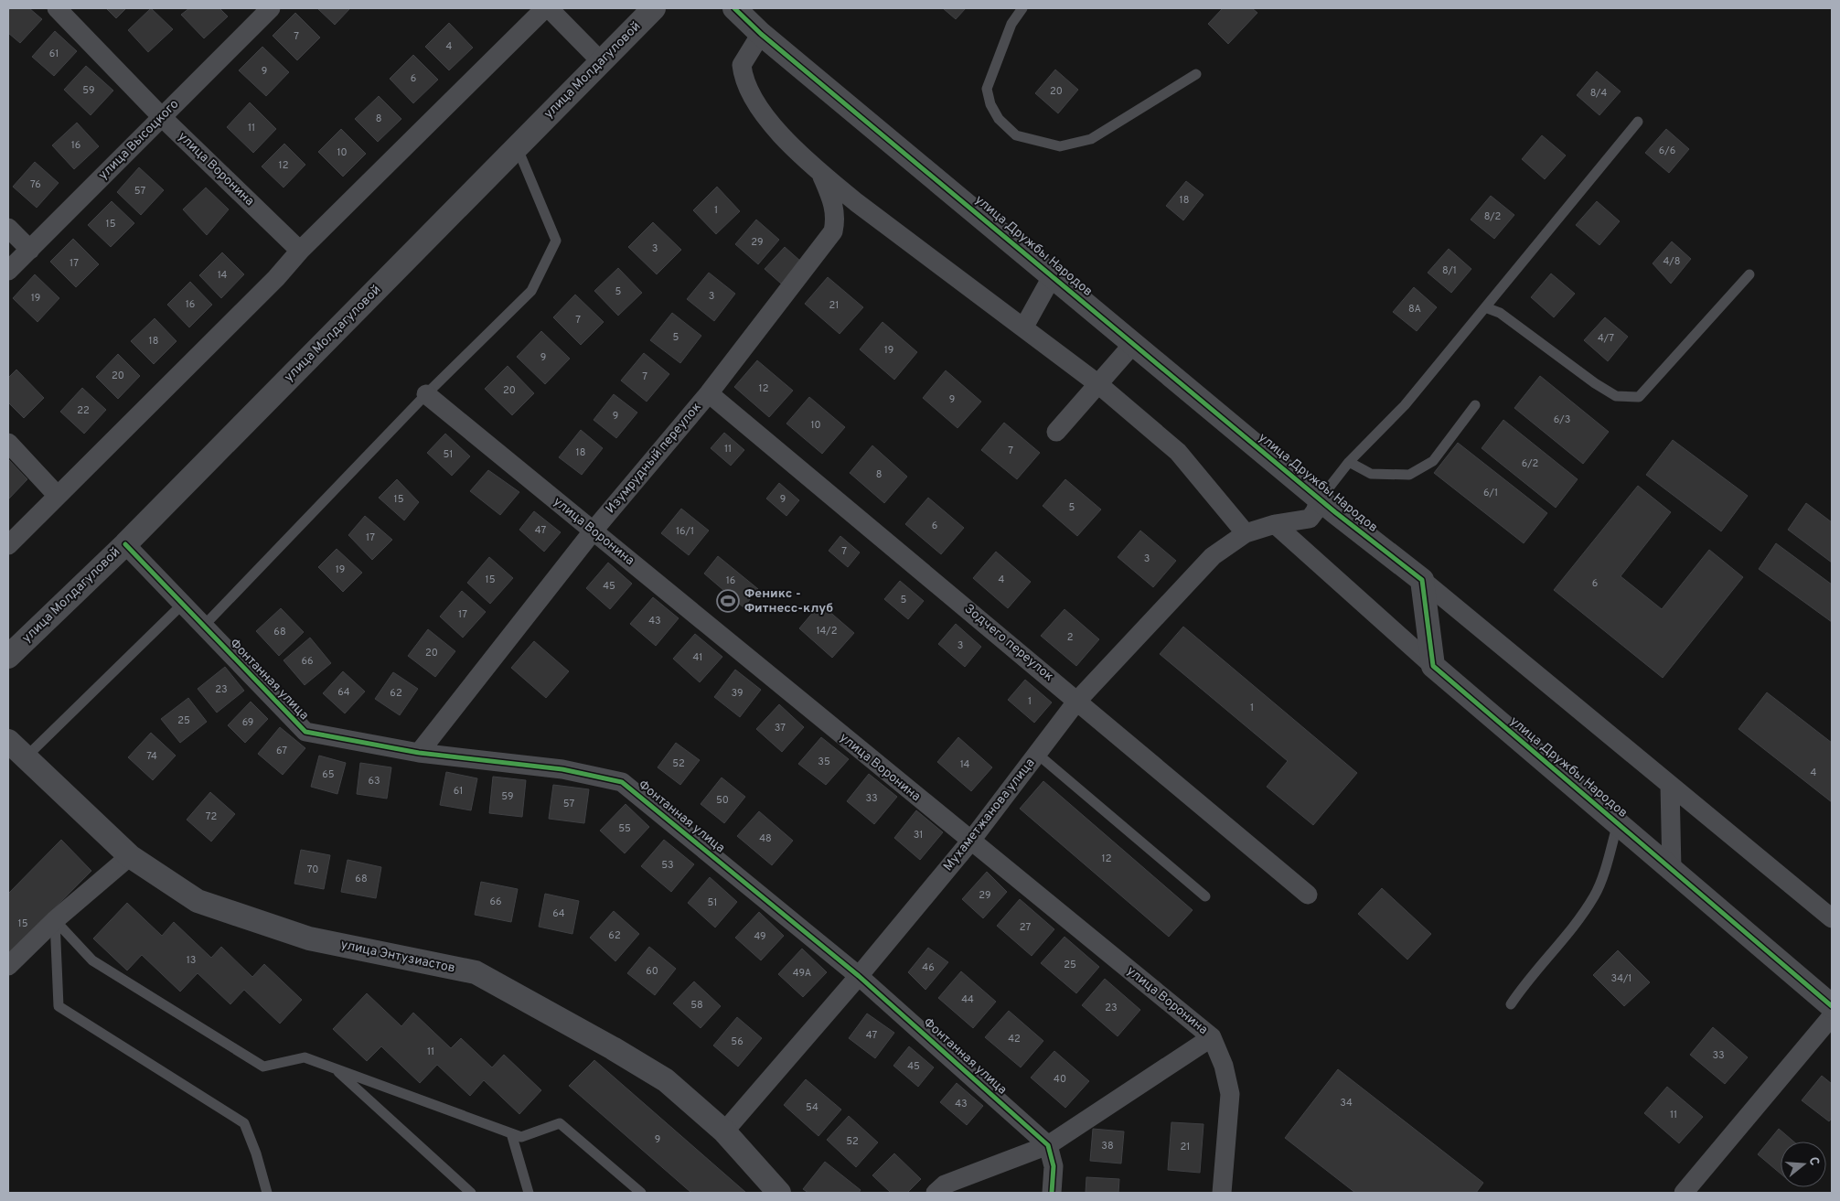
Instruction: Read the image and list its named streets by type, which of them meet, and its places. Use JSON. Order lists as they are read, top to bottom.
{
  "streets": {
    "street": [
      "улица Молдагуловой",
      "улица Высоцкого",
      "улица Воронина",
      "улица Дружбы Народов",
      "Изумрудный переулок",
      "Зодчего переулок",
      "Фонтанная улица",
      "Мухаметжанова улица",
      "улица Энтузиастов"
    ]
  },
  "crossings": [
    ["улица Молдагуловой", "Фонтанная улица"],
    ["улица Высоцкого", "улица Воронина"],
    ["улица Воронина", "Изумрудный переулок"],
    ["улица Воронина", "Мухаметжанова улица"],
    ["улица Дружбы Народов", "Мухаметжанова улица"],
    ["Изумрудный переулок", "Зодчего переулок"],
    ["Изумрудный переулок", "Фонтанная улица"],
    ["Зодчего переулок", "Мухаметжанова улица"],
    ["Фонтанная улица", "Мухаметжанова улица"],
    ["Мухаметжанова улица", "улица Энтузиастов"]
  ],
  "places": {
    "sports": ["Феникс - Фитнесс-клуб"]
  },
  "house_numbers": [
    "7",
    "4",
    "61",
    "9",
    "6",
    "59",
    "20",
    "8/4",
    "8",
    "11",
    "16",
    "6/6",
    "10",
    "12",
    "76",
    "57",
    "18",
    "1",
    "8/2",
    "15",
    "29",
    "3",
    "4/8",
    "17",
    "8/1",
    "14",
    "5",
    "3",
    "19",
    "16",
    "21",
    "8А",
    "7",
    "5",
    "4/7",
    "18",
    "19",
    "9",
    "20",
    "7",
    "12",
    "20",
    "9",
    "22",
    "9",
    "6/3",
    "10",
    "11",
    "7",
    "18",
    "51",
    "6/2",
    "8",
    "6/1",
    "15",
    "9",
    "5",
    "6",
    "47",
    "16/1",
    "17",
    "7",
    "3",
    "19",
    "15",
    "4",
    "16",
    "6",
    "45",
    "5",
    "17",
    "43",
    "14/2",
    "68",
    "2",
    "3",
    "20",
    "41",
    "66",
    "23",
    "64",
    "62",
    "39",
    "1",
    "1",
    "25",
    "69",
    "37",
    "67",
    "74",
    "35",
    "52",
    "14",
    "4",
    "65",
    "63",
    "61",
    "59",
    "33",
    "50",
    "57",
    "72",
    "55",
    "31",
    "48",
    "12",
    "53",
    "70",
    "68",
    "29",
    "66",
    "51",
    "64",
    "15",
    "27",
    "62",
    "49",
    "13",
    "25",
    "46",
    "60",
    "49А",
    "34/1",
    "44",
    "58",
    "23",
    "47",
    "42",
    "56",
    "11",
    "33",
    "45",
    "40",
    "34",
    "43",
    "54",
    "11",
    "9",
    "52",
    "38",
    "21"
  ],
  "north": "right"
}
